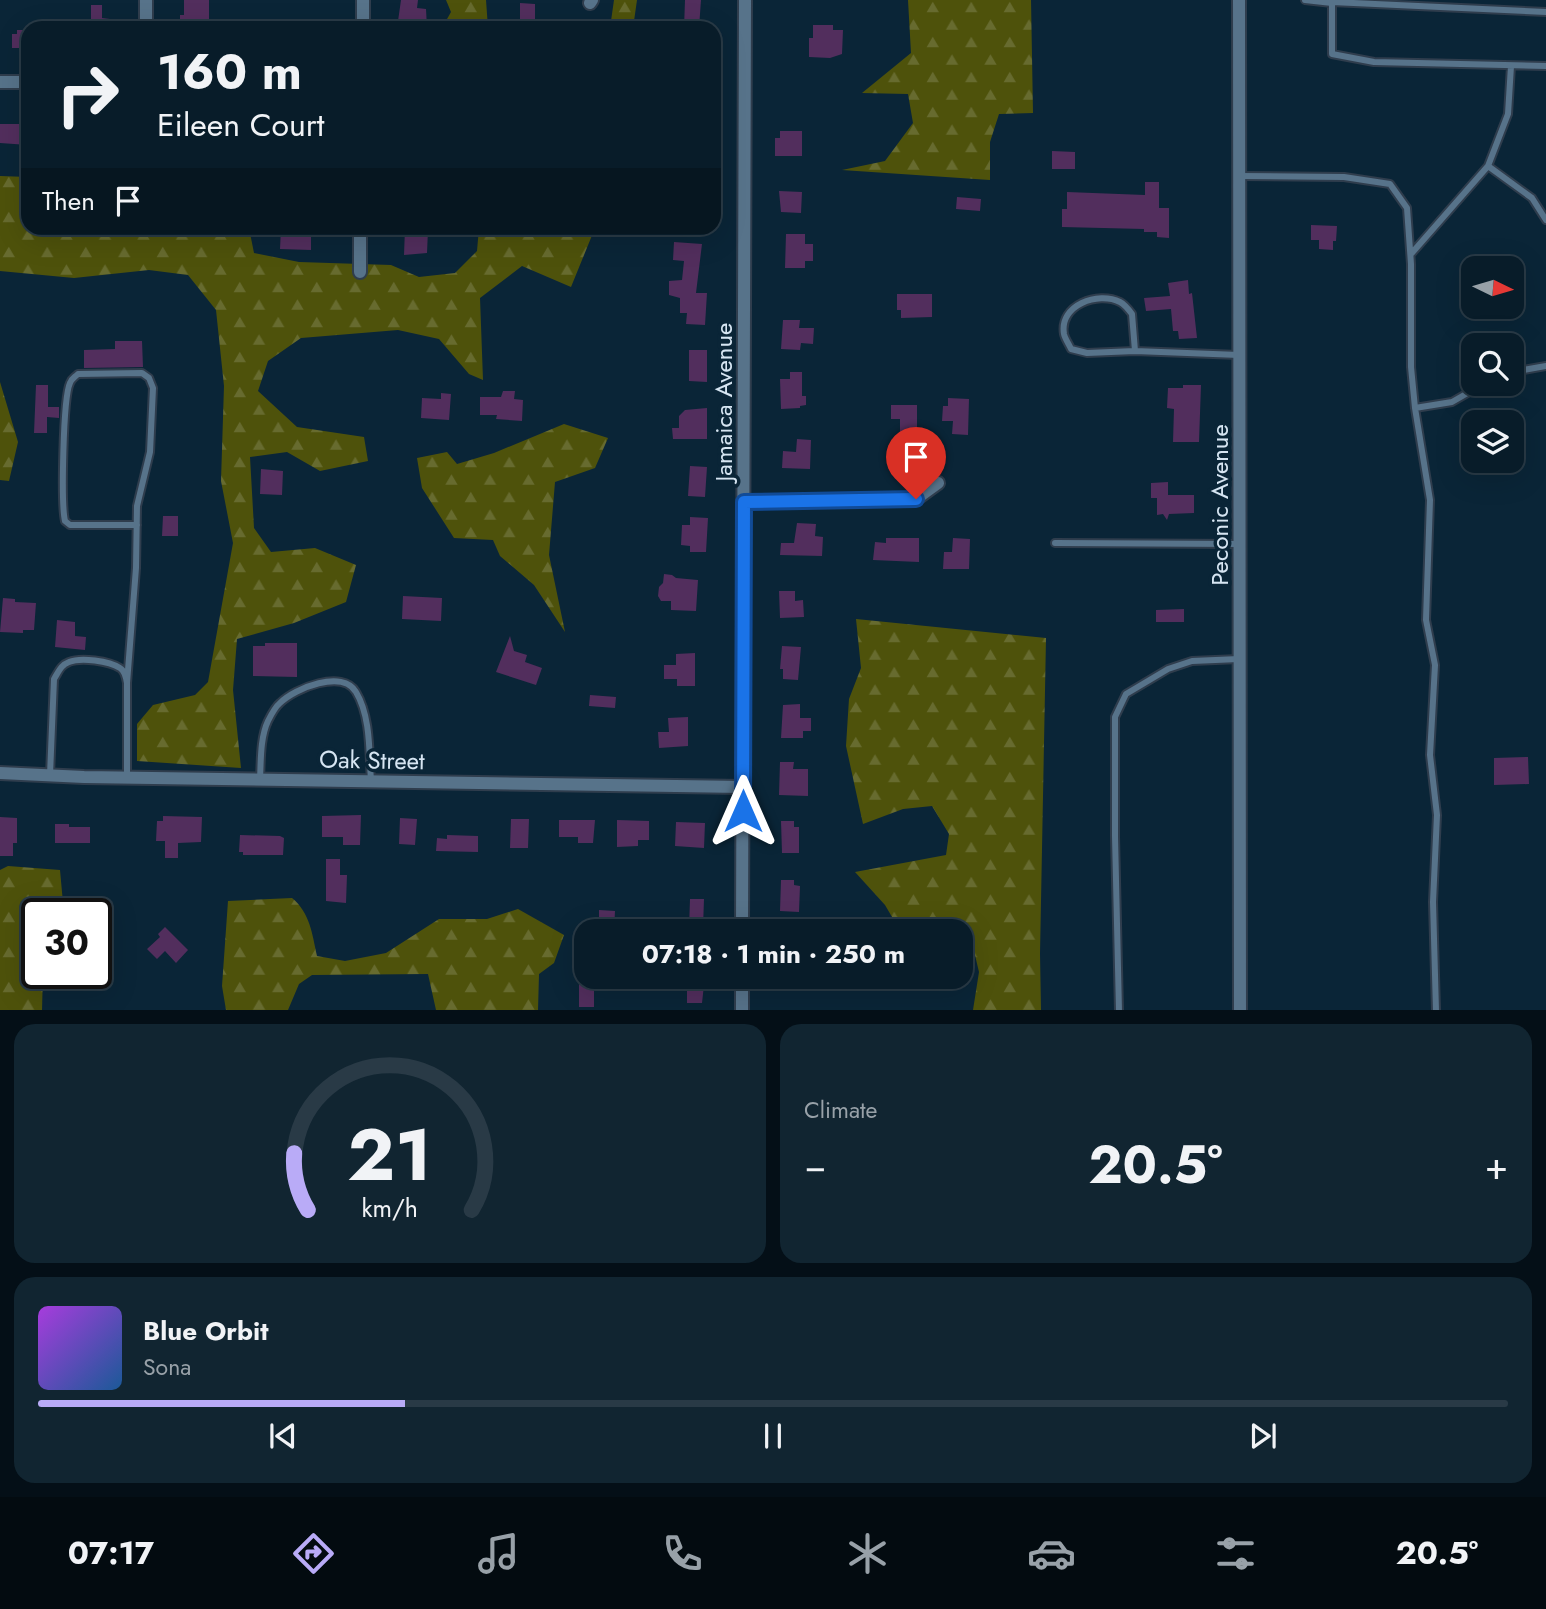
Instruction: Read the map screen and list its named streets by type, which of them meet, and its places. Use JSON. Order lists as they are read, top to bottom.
{
  "streets": {
    "street": ["Jamaica Avenue", "Peconic Avenue", "Oak Street"]
  },
  "crossings": [
    ["Jamaica Avenue", "Oak Street"]
  ],
  "north": "right",
  "page": {
    "turn": ["160 m", "Eileen Court"],
    "then": "Then",
    "limit": "30",
    "trip": "07:18 · 1 min · 250 m",
    "tile": "Climate",
    "heat": ["−", "20.5°", "+"],
    "song": ["Blue Orbit", "Sona"],
    "tabs": ["07:17", "20.5°"],
    "gauge": ["21", "km/h"]
  }
}
